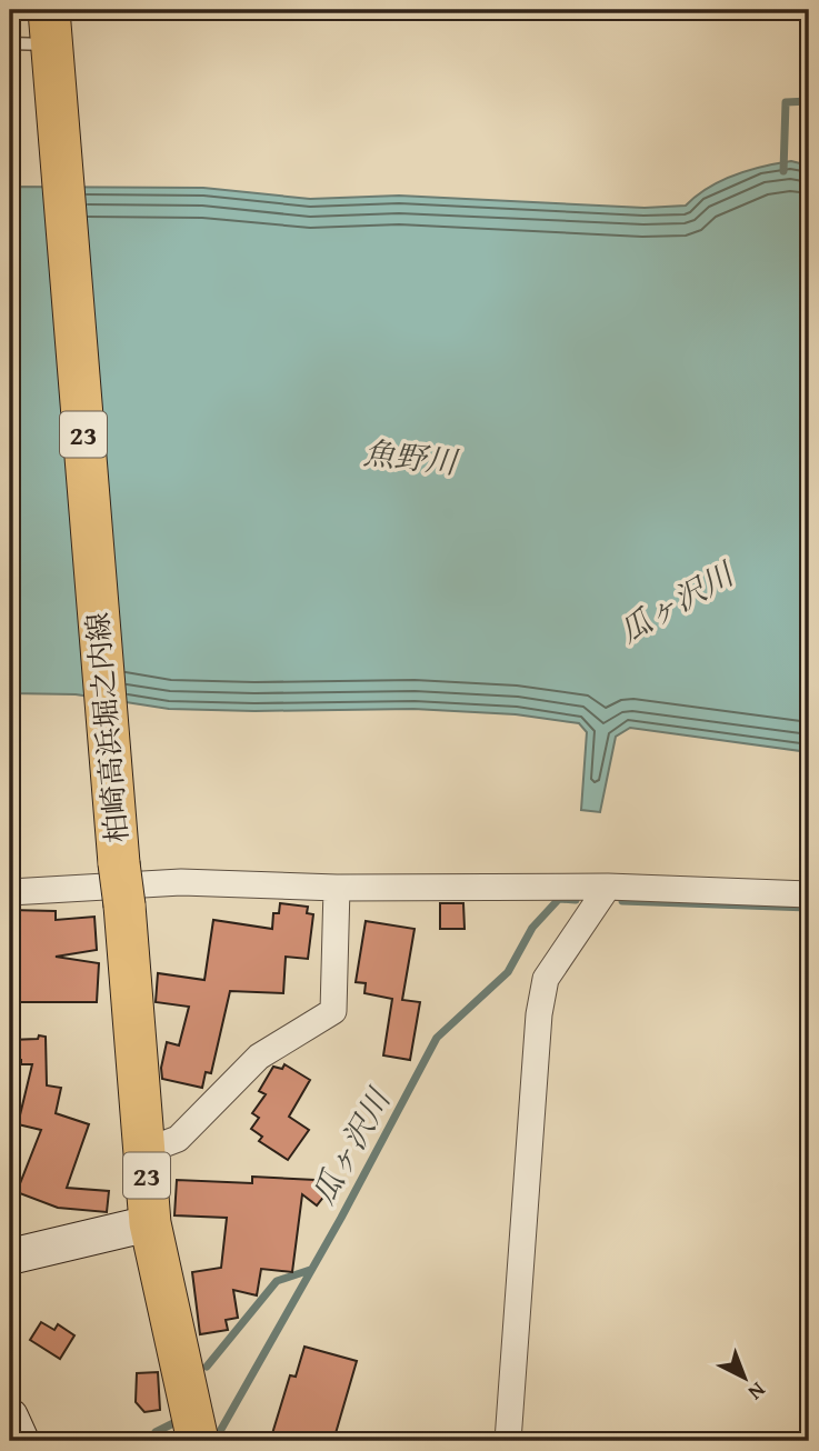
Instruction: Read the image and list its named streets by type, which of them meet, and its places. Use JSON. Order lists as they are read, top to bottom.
{
  "streets": {
    "main road": ["23", "柏崎高浜堀之内線"]
  },
  "water": ["魚野川", "瓜ヶ沢川"],
  "north": "bottom right"
}
